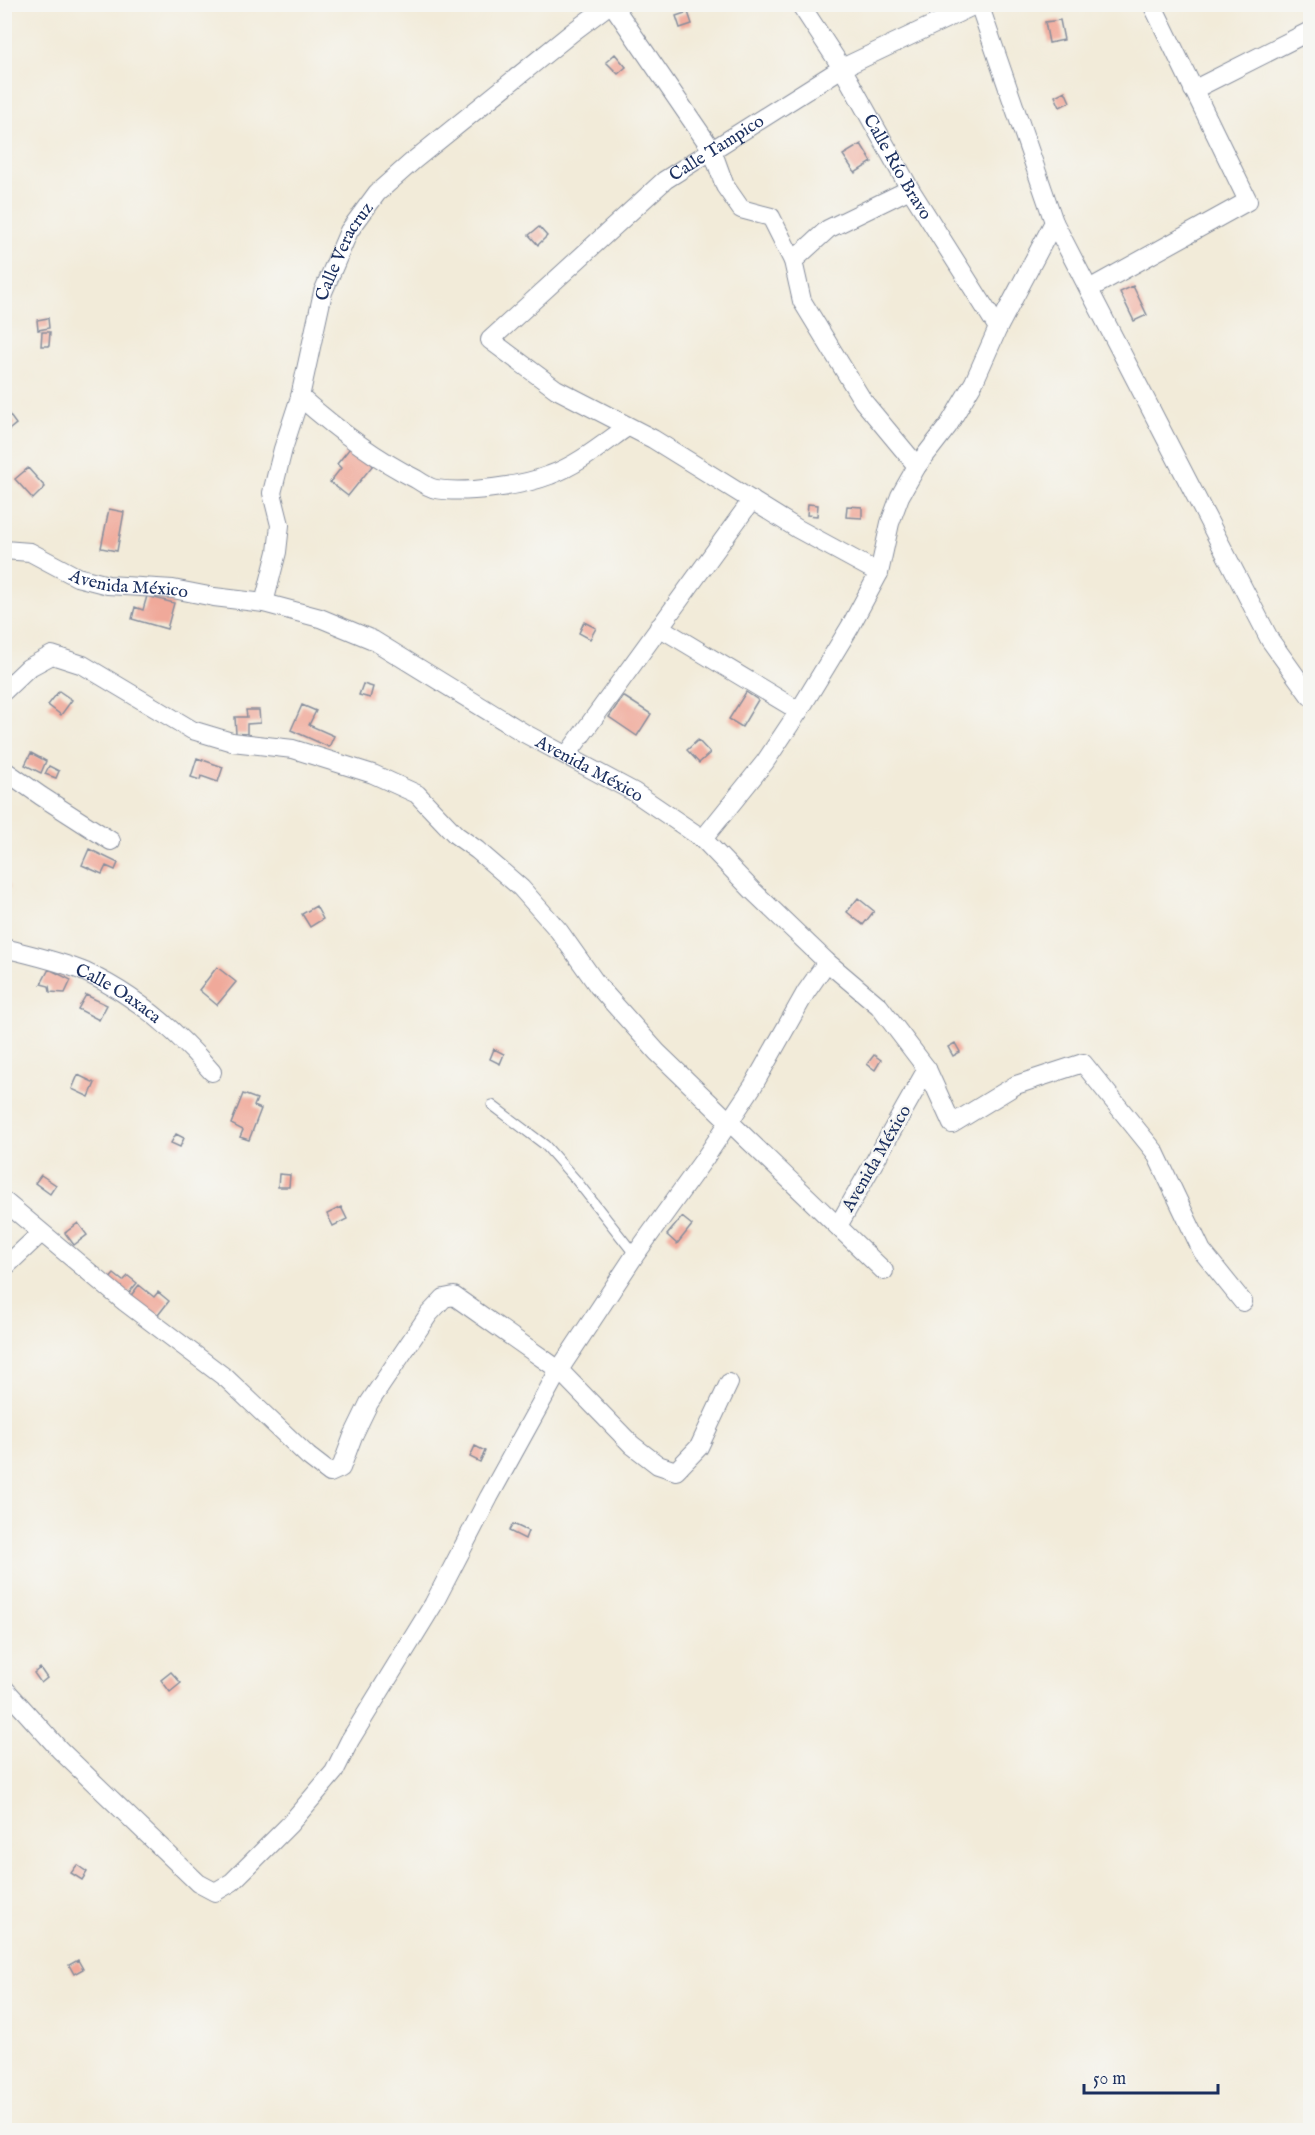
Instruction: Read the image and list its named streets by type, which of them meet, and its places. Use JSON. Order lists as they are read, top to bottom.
{
  "streets": {
    "street": [
      "Calle Tampico",
      "Calle Río Bravo",
      "Calle Veracruz",
      "Avenida México",
      "Calle Oaxaca"
    ]
  },
  "crossings": [
    ["Calle Tampico", "Calle Río Bravo"],
    ["Calle Veracruz", "Avenida México"]
  ],
  "scale_bar": "50 m"
}
